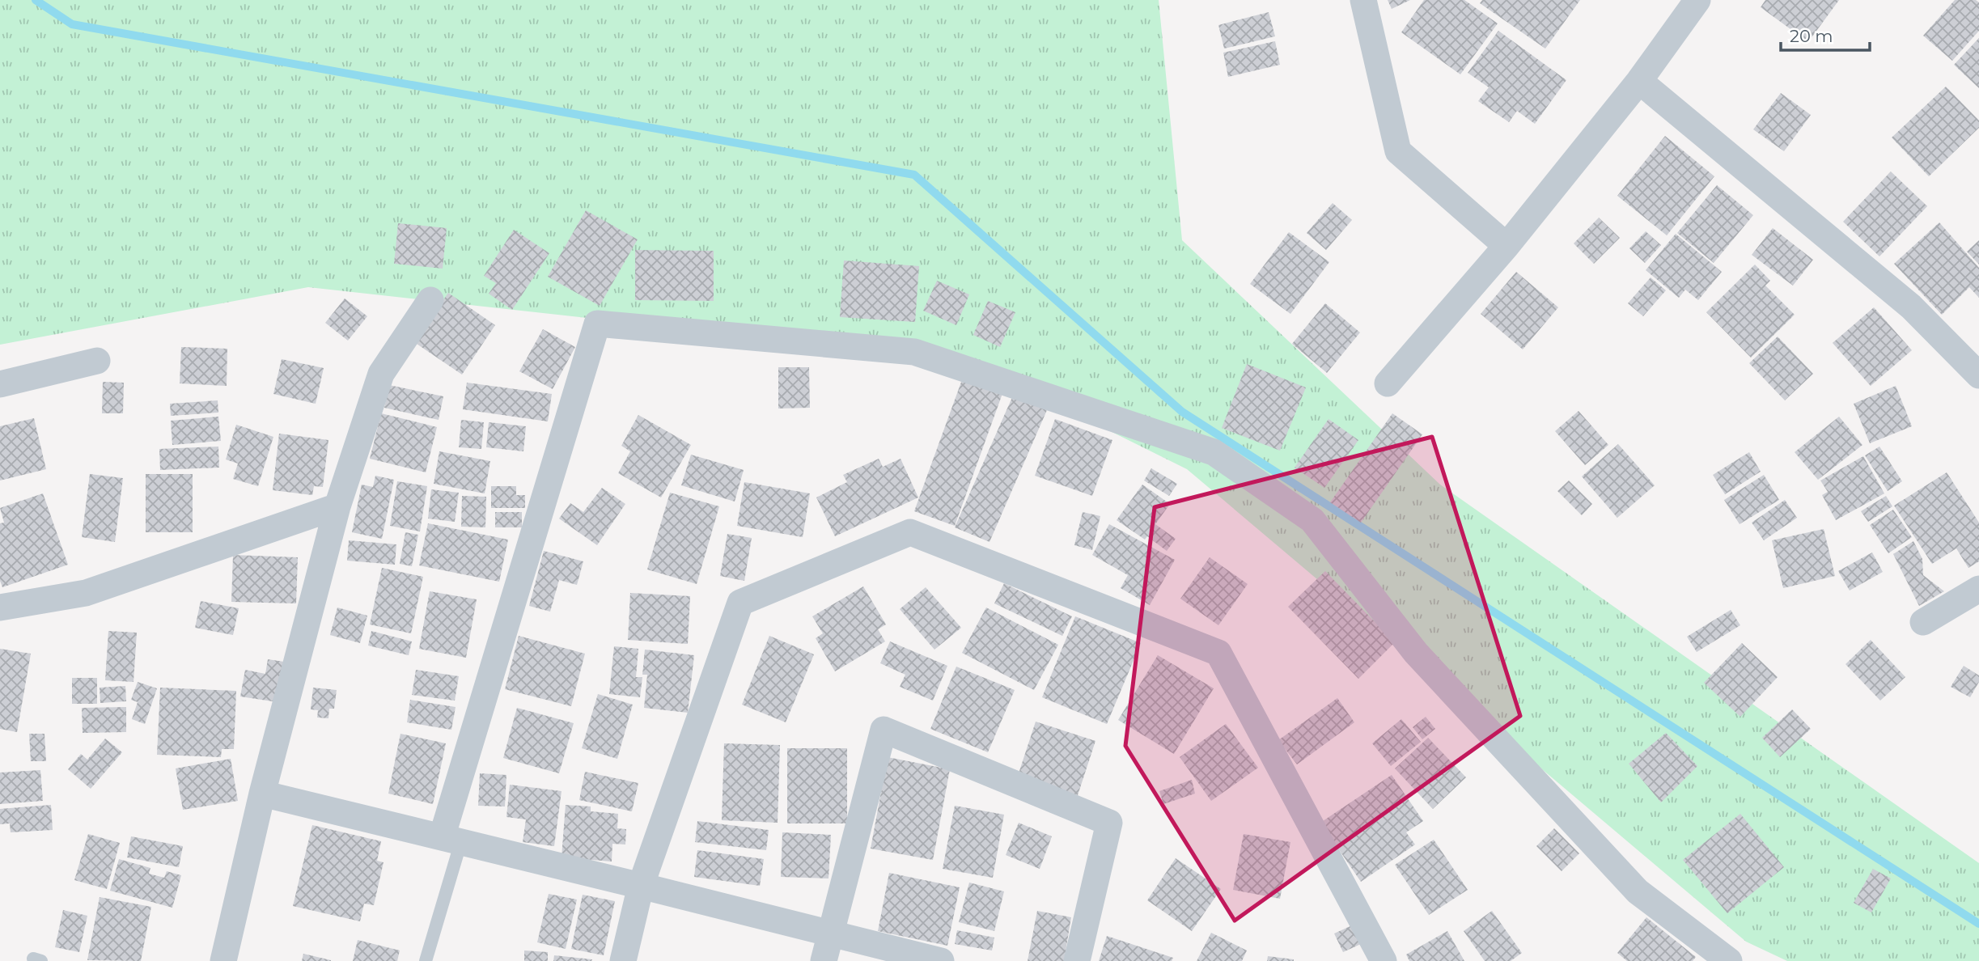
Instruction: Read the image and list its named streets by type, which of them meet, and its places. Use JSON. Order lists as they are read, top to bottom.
{
  "scale_bar": "20 m"
}
